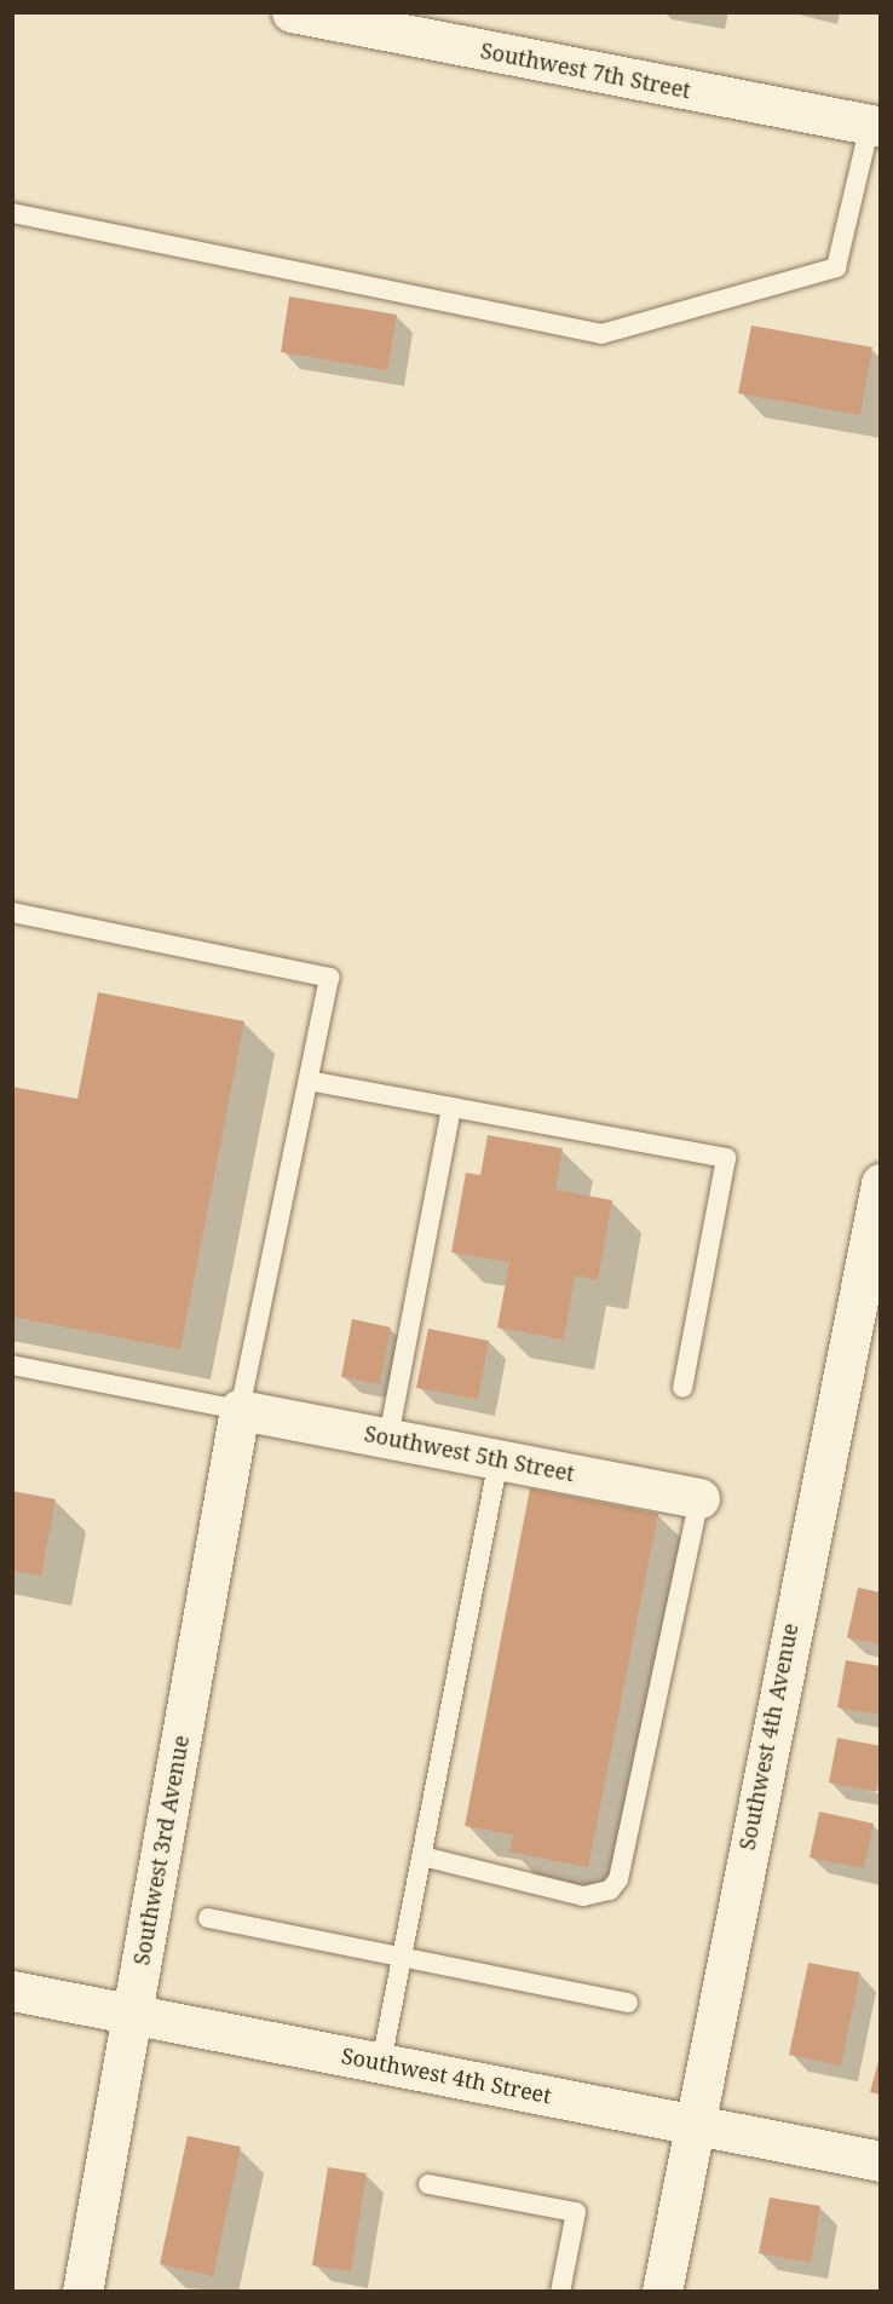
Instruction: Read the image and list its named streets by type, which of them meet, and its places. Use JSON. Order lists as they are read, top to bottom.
{
  "streets": {
    "street": [
      "Southwest 7th Street",
      "Southwest 5th Street",
      "Southwest 4th Avenue",
      "Southwest 3rd Avenue",
      "Southwest 4th Street"
    ]
  },
  "crossings": [
    ["Southwest 5th Street", "Southwest 3rd Avenue"],
    ["Southwest 4th Avenue", "Southwest 4th Street"],
    ["Southwest 3rd Avenue", "Southwest 4th Street"]
  ]
}
